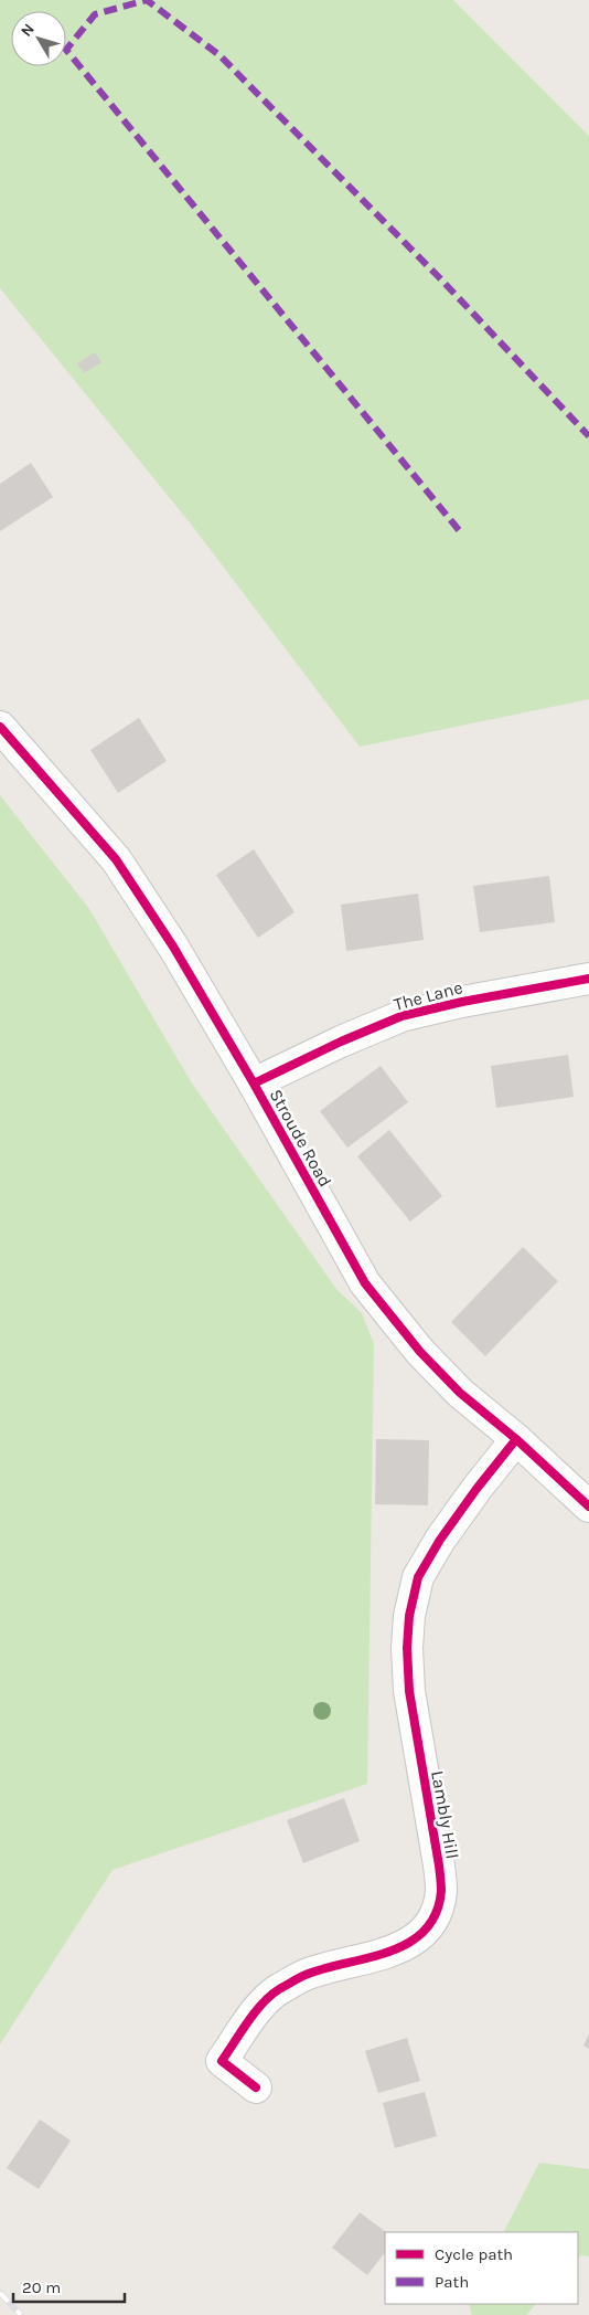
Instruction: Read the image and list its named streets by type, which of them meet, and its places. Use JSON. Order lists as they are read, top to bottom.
{
  "streets": {
    "street": ["The Lane", "Stroude Road", "Lambly Hill"]
  },
  "crossings": [
    ["The Lane", "Stroude Road"],
    ["Stroude Road", "Lambly Hill"]
  ],
  "legend": ["Cycle path", "Path"],
  "scale_bar": "20 m",
  "north": "top left"
}
